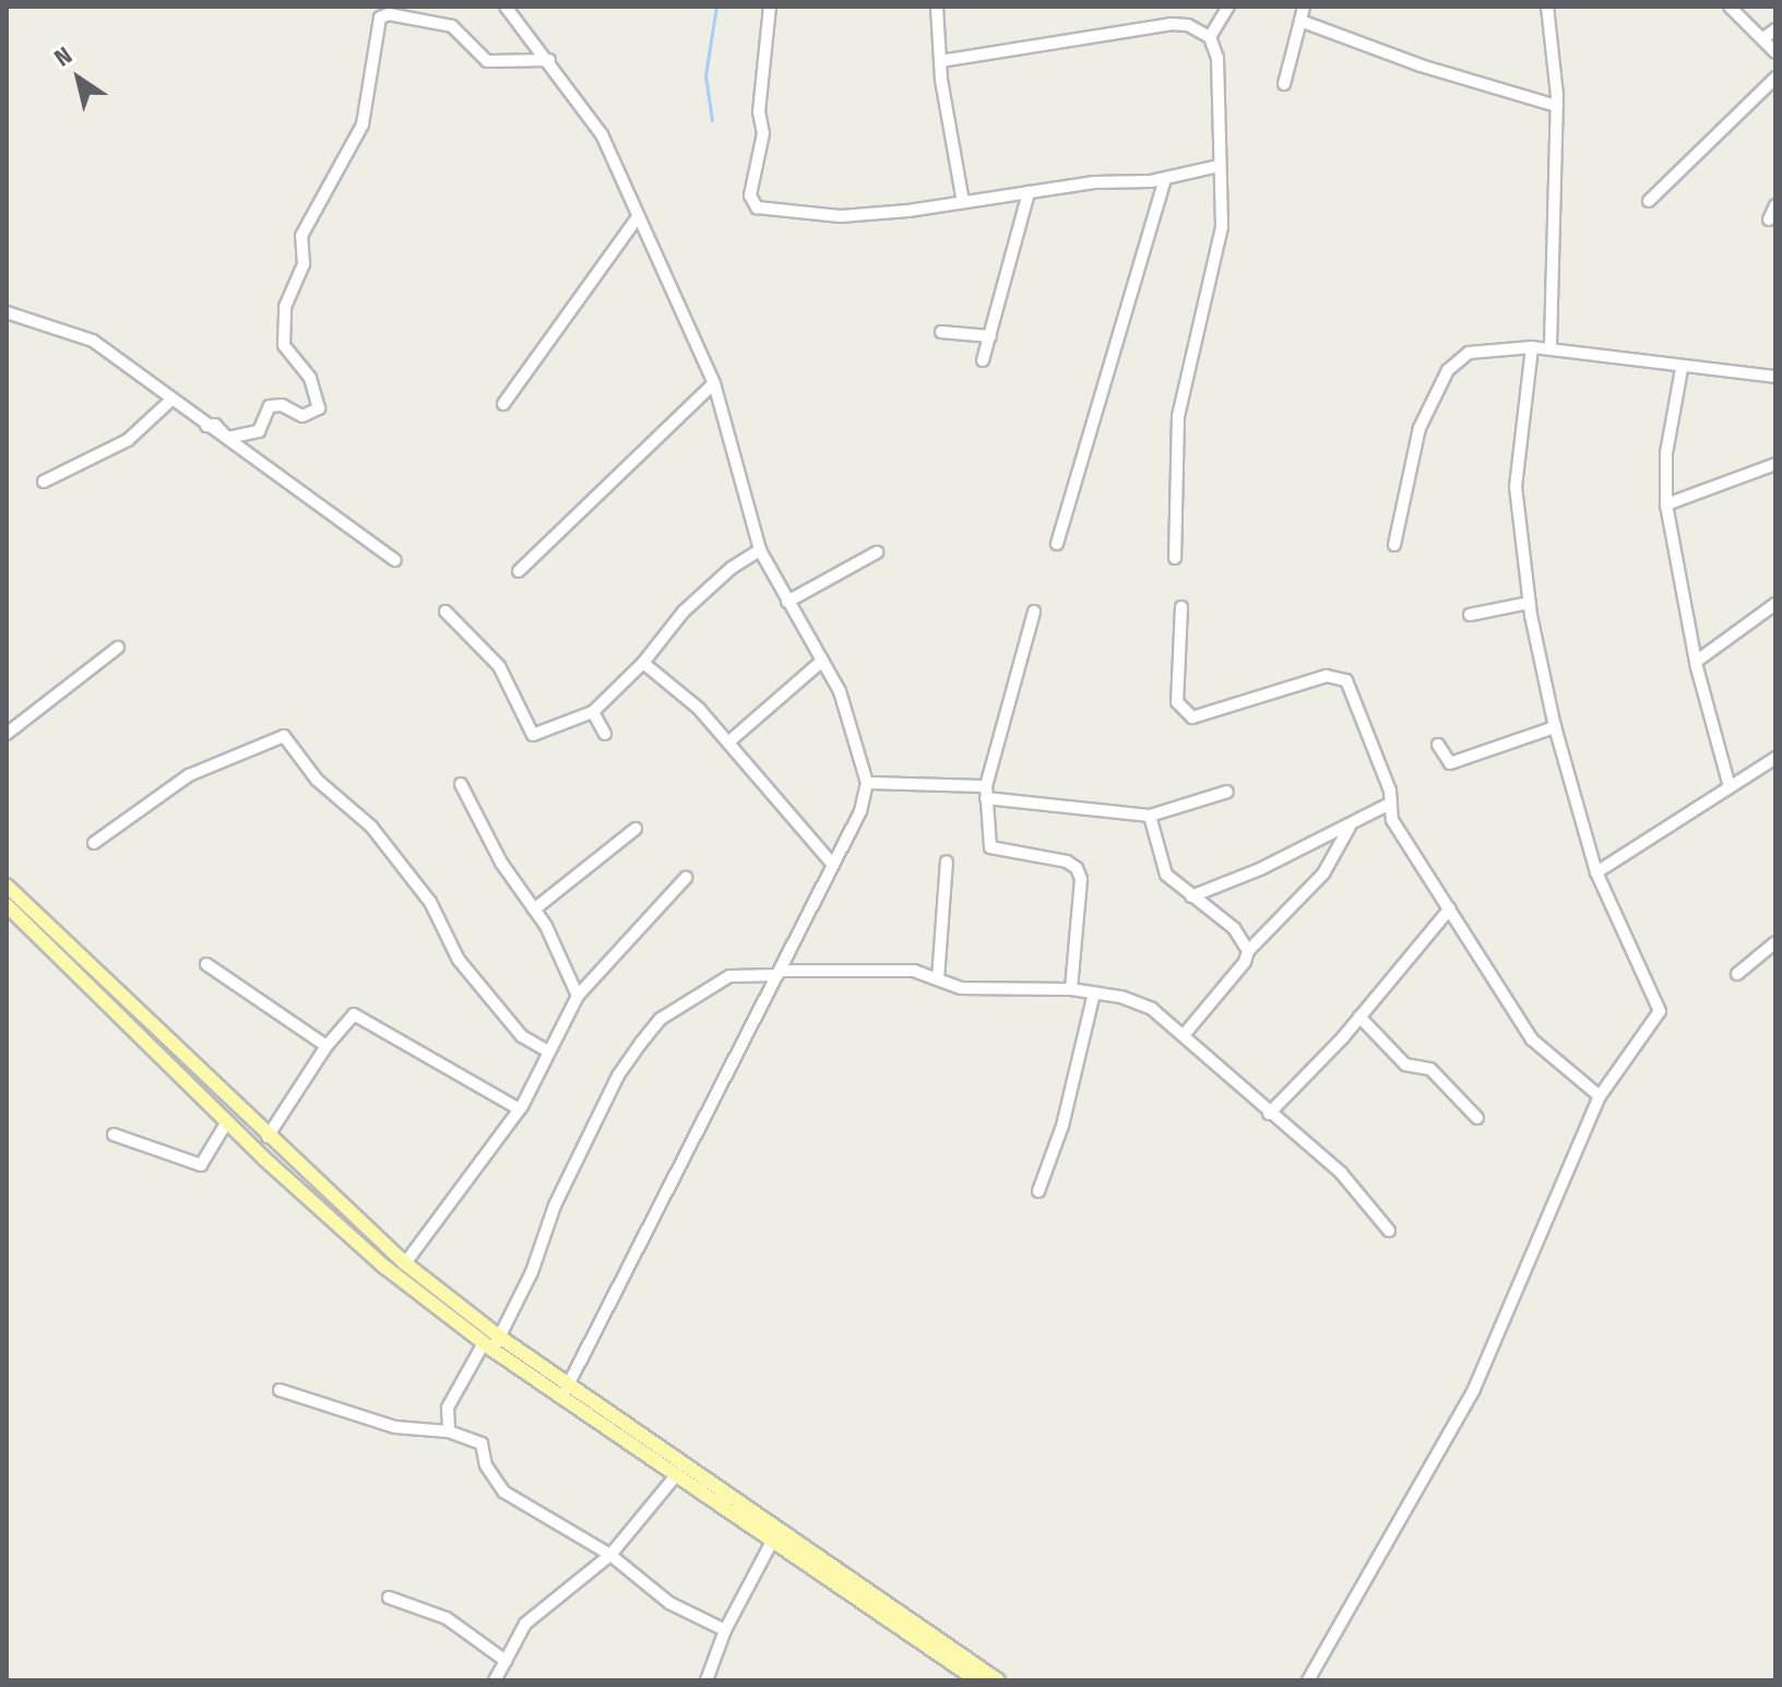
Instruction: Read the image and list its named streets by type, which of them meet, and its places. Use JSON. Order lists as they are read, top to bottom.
{
  "north": "top left"
}
